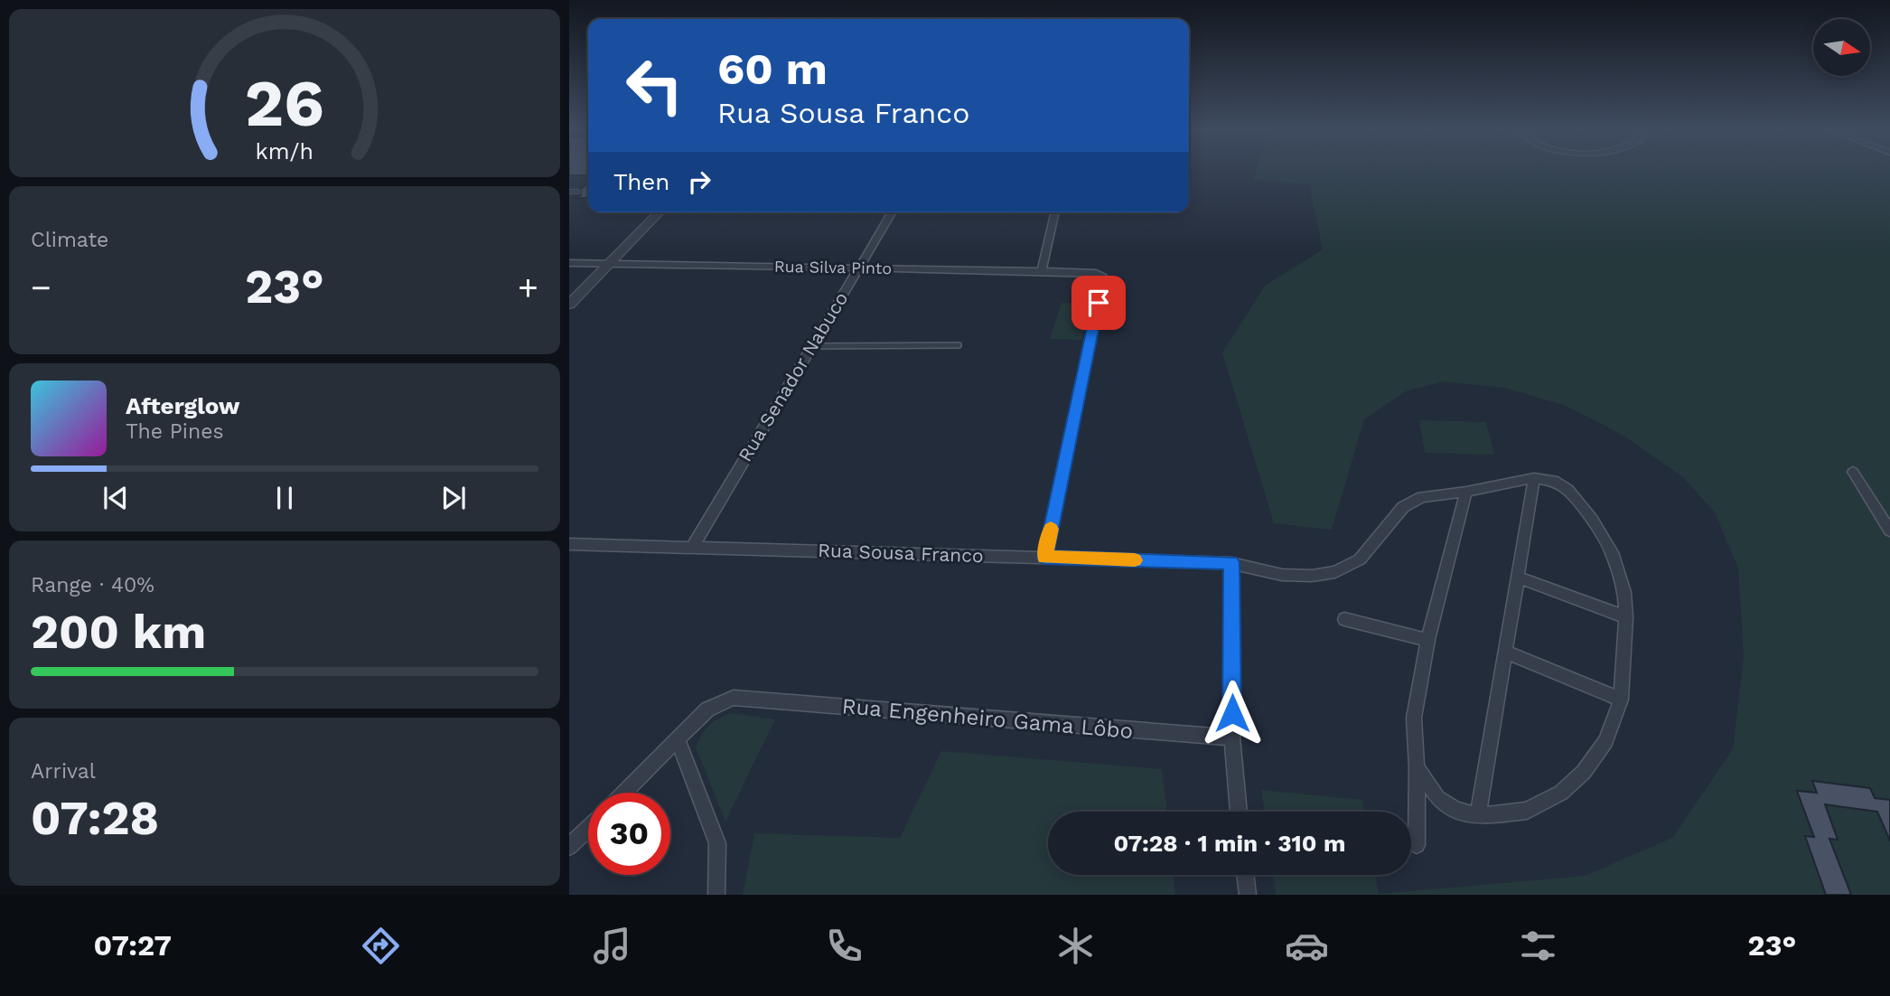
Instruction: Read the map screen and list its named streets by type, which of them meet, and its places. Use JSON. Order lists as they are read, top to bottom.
{
  "streets": {
    "street": [
      "Rua Silva Pinto",
      "Rua Senador Nabuco",
      "Rua Sousa Franco",
      "Rua Engenheiro Gama Lôbo"
    ]
  },
  "crossings": [
    ["Rua Silva Pinto", "Rua Senador Nabuco"],
    ["Rua Silva Pinto", "Rua Sousa Franco"],
    ["Rua Senador Nabuco", "Rua Sousa Franco"]
  ],
  "north": "right",
  "page": {
    "turn": ["60 m", "Rua Sousa Franco"],
    "then": "Then",
    "tile": [
      "Climate",
      ["Range · 40%", "200 km"],
      ["Arrival", "07:28"]
    ],
    "heat": ["−", "23°", "+"],
    "song": ["Afterglow", "The Pines"],
    "limit": "30",
    "trip": "07:28 · 1 min · 310 m",
    "tabs": ["07:27", "23°"],
    "gauge": ["26", "km/h"]
  }
}
